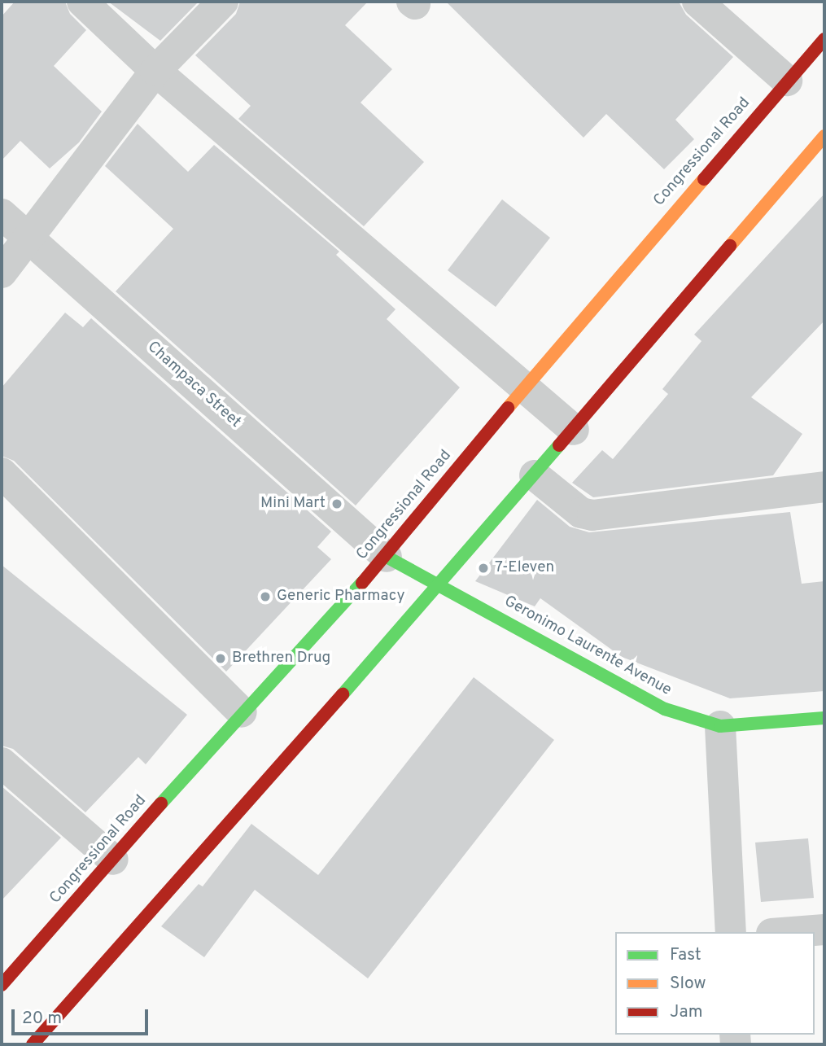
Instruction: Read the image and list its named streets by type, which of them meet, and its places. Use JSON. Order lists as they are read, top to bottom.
{
  "streets": {
    "main road": ["Congressional Road", "Geronimo Laurente Avenue"],
    "street": ["Champaca Street"]
  },
  "crossings": [
    ["Congressional Road", "Champaca Street"],
    ["Congressional Road", "Geronimo Laurente Avenue"],
    ["Champaca Street", "Geronimo Laurente Avenue"]
  ],
  "places": [
    "Mini Mart",
    "7-Eleven",
    "Generic Pharmacy",
    "Brethren Drug"
  ],
  "legend": ["Fast", "Slow", "Jam"],
  "scale_bar": "20 m"
}
